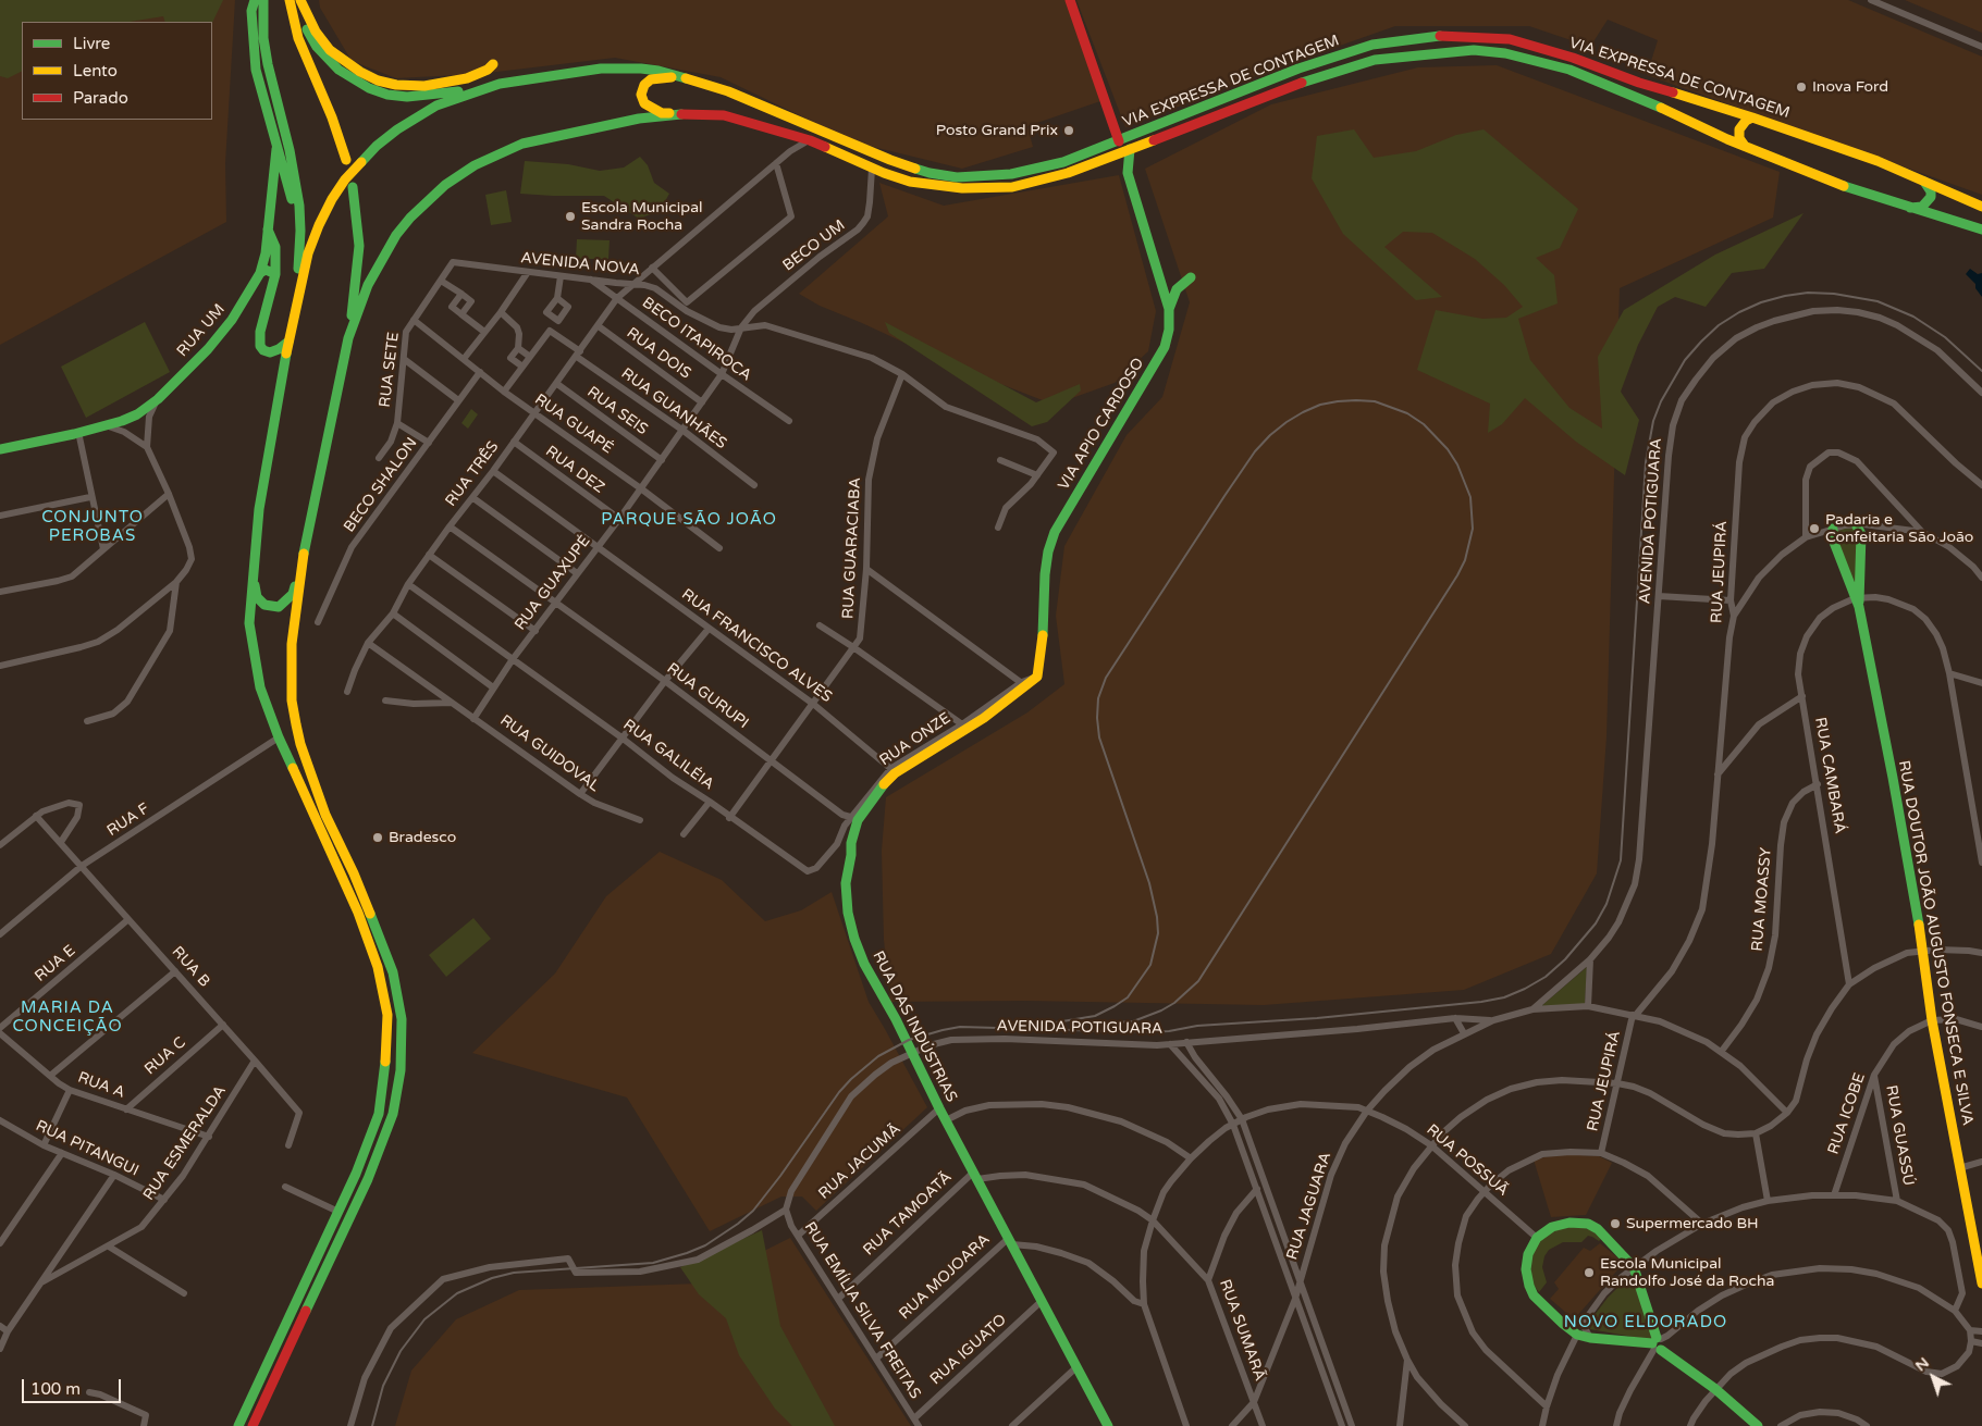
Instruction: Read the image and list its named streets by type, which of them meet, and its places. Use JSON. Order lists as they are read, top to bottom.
{
  "streets": {
    "main road": [
      "VIA EXPRESSA DE CONTAGEM",
      "RUA UM",
      "VIA APIO CARDOSO",
      "RUA DOUTOR JOÃO AUGUSTO FONSECA E SILVA",
      "RUA DAS INDÚSTRIAS"
    ],
    "street": [
      "BECO UM",
      "AVENIDA NOVA",
      "BECO ITAPIROCA",
      "RUA DOIS",
      "RUA SETE",
      "RUA GUANHÃES",
      "RUA SEIS",
      "RUA GUAPÉ",
      "RUA DEZ",
      "RUA TRÊS",
      "BECO SHALON",
      "AVENIDA POTIGUARA",
      "RUA GUARACIABA",
      "RUA JEUPIRÁ",
      "RUA GUAXUPÉ",
      "RUA FRANCISCO ALVES",
      "RUA GURUPI",
      "RUA GUIDOVAL",
      "RUA GALILÉIA",
      "RUA CAMBARÁ",
      "RUA F",
      "RUA MOASSY",
      "RUA E",
      "RUA B",
      "RUA C",
      "RUA A",
      "RUA ICOBE",
      "RUA GUASSÚ",
      "RUA ESMERALDA",
      "RUA PITANGUI",
      "RUA POSSUÃ",
      "RUA JACUMÃ",
      "RUA JAGUARA",
      "RUA TAMOATÃ",
      "RUA MOJOARA",
      "RUA EMÍLIA SILVA FREITAS",
      "RUA SUMARÃ",
      "RUA IGUATO"
    ]
  },
  "crossings": [
    ["VIA EXPRESSA DE CONTAGEM", "BECO UM"],
    ["VIA EXPRESSA DE CONTAGEM", "VIA APIO CARDOSO"],
    ["VIA EXPRESSA DE CONTAGEM", "RUA TRÊS"],
    ["BECO UM", "AVENIDA NOVA"],
    ["BECO UM", "RUA GUAXUPÉ"],
    ["AVENIDA NOVA", "BECO ITAPIROCA"],
    ["AVENIDA NOVA", "RUA SETE"],
    ["AVENIDA NOVA", "RUA TRÊS"],
    ["AVENIDA NOVA", "RUA GUARACIABA"],
    ["AVENIDA NOVA", "RUA GUAXUPÉ"],
    ["BECO ITAPIROCA", "RUA TRÊS"],
    ["BECO ITAPIROCA", "RUA GUAXUPÉ"],
    ["RUA DOIS", "RUA TRÊS"],
    ["RUA DOIS", "RUA GUAXUPÉ"],
    ["RUA SETE", "RUA GUAPÉ"],
    ["RUA GUANHÃES", "RUA TRÊS"],
    ["RUA GUANHÃES", "RUA GUAXUPÉ"],
    ["RUA SEIS", "RUA TRÊS"],
    ["RUA SEIS", "RUA GUAXUPÉ"],
    ["RUA GUAPÉ", "RUA TRÊS"],
    ["RUA GUAPÉ", "BECO SHALON"],
    ["RUA GUAPÉ", "RUA GUAXUPÉ"],
    ["VIA APIO CARDOSO", "RUA DAS INDÚSTRIAS"],
    ["RUA DEZ", "RUA TRÊS"],
    ["RUA DEZ", "RUA GUAXUPÉ"],
    ["RUA TRÊS", "RUA FRANCISCO ALVES"],
    ["RUA TRÊS", "RUA GURUPI"],
    ["RUA TRÊS", "RUA GUIDOVAL"],
    ["RUA TRÊS", "RUA GALILÉIA"],
    ["AVENIDA POTIGUARA", "RUA JAGUARA"],
    ["AVENIDA POTIGUARA", "RUA EMÍLIA SILVA FREITAS"],
    ["RUA GUARACIABA", "RUA FRANCISCO ALVES"],
    ["RUA GUARACIABA", "RUA GURUPI"],
    ["RUA GUARACIABA", "RUA GALILÉIA"],
    ["RUA JEUPIRÁ", "RUA JAGUARA"],
    ["RUA GUAXUPÉ", "RUA FRANCISCO ALVES"],
    ["RUA GUAXUPÉ", "RUA GURUPI"],
    ["RUA GUAXUPÉ", "RUA GUIDOVAL"],
    ["RUA GUAXUPÉ", "RUA GALILÉIA"],
    ["RUA FRANCISCO ALVES", "RUA DAS INDÚSTRIAS"],
    ["RUA GURUPI", "RUA DAS INDÚSTRIAS"],
    ["RUA CAMBARÁ", "RUA MOASSY"],
    ["RUA CAMBARÁ", "RUA DOUTOR JOÃO AUGUSTO FONSECA E SILVA"],
    ["RUA F", "RUA B"],
    ["RUA MOASSY", "RUA JAGUARA"],
    ["RUA DOUTOR JOÃO AUGUSTO FONSECA E SILVA", "RUA ICOBE"],
    ["RUA E", "RUA B"],
    ["RUA B", "RUA C"],
    ["RUA B", "RUA ESMERALDA"],
    ["RUA DAS INDÚSTRIAS", "RUA JACUMÃ"],
    ["RUA DAS INDÚSTRIAS", "RUA TAMOATÃ"],
    ["RUA DAS INDÚSTRIAS", "RUA MOJOARA"],
    ["RUA DAS INDÚSTRIAS", "RUA IGUATO"],
    ["RUA C", "RUA A"],
    ["RUA A", "RUA ESMERALDA"],
    ["RUA ICOBE", "RUA GUASSÚ"],
    ["RUA ESMERALDA", "RUA PITANGUI"],
    ["RUA POSSUÃ", "RUA JAGUARA"],
    ["RUA POSSUÃ", "RUA TAMOATÃ"],
    ["RUA POSSUÃ", "RUA MOJOARA"],
    ["RUA JACUMÃ", "RUA EMÍLIA SILVA FREITAS"],
    ["RUA JAGUARA", "RUA SUMARÃ"],
    ["RUA TAMOATÃ", "RUA EMÍLIA SILVA FREITAS"],
    ["RUA TAMOATÃ", "RUA SUMARÃ"],
    ["RUA MOJOARA", "RUA EMÍLIA SILVA FREITAS"],
    ["RUA EMÍLIA SILVA FREITAS", "RUA IGUATO"]
  ],
  "districts": [
    "CONJUNTO PEROBAS",
    "PARQUE SÃO JOÃO",
    "MARIA DA CONCEIÇÃO",
    "NOVO ELDORADO"
  ],
  "places": [
    "Inova Ford",
    "Posto Grand Prix",
    "Escola Municipal Sandra Rocha",
    "Padaria e Confeitaria São João",
    "Bradesco",
    "Supermercado BH",
    "Escola Municipal Randolfo José da Rocha"
  ],
  "legend": ["Livre", "Lento", "Parado"],
  "scale_bar": "100 m",
  "north": "top left"
}
